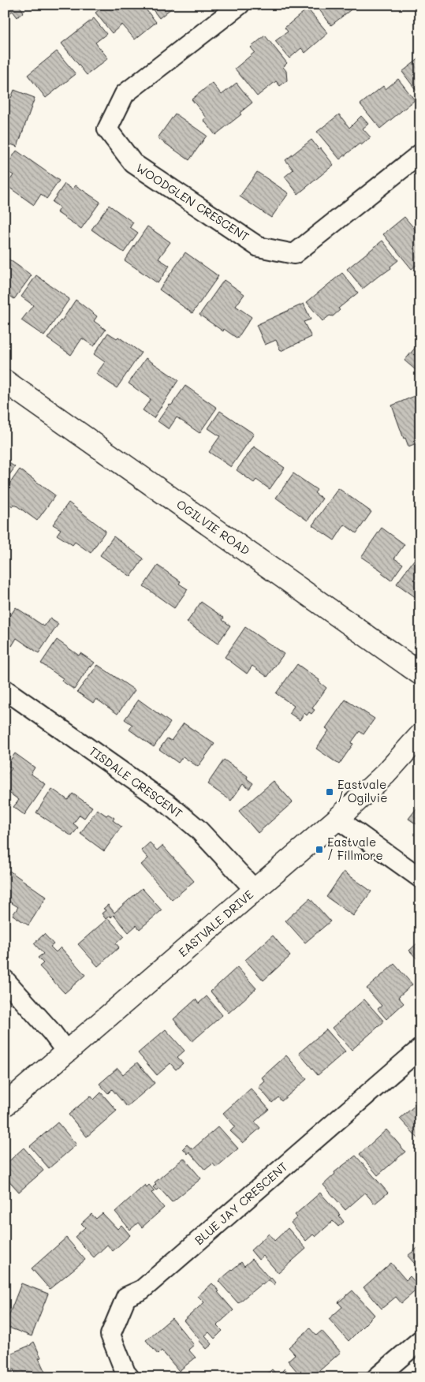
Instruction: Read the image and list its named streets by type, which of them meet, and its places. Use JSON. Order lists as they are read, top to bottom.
{
  "streets": {
    "street": [
      "WOODGLEN CRESCENT",
      "OGILVIE ROAD",
      "TISDALE CRESCENT",
      "EASTVALE DRIVE",
      "BLUE JAY CRESCENT"
    ]
  },
  "crossings": [
    ["TISDALE CRESCENT", "EASTVALE DRIVE"]
  ],
  "places": {
    "transit": ["Eastvale / Ogilvie", "Eastvale / Fillmore"]
  }
}
